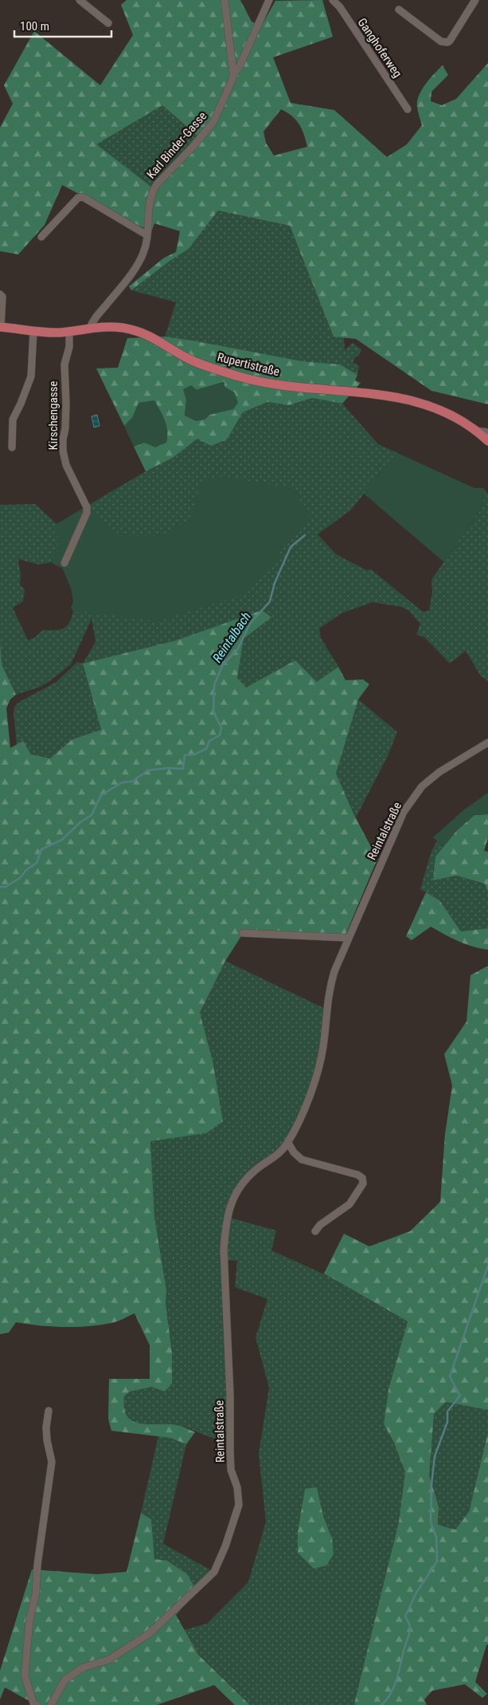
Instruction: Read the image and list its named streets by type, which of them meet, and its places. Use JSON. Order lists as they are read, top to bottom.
{
  "streets": {
    "main road": ["Rupertistraße"],
    "street": [
      "Ganghoferweg",
      "Karl Binder-Gasse",
      "Kirschengasse",
      "Reintalstraße"
    ]
  },
  "crossings": [
    ["Karl Binder-Gasse", "Rupertistraße"],
    ["Rupertistraße", "Kirschengasse"]
  ],
  "water": ["Reintalbach"],
  "scale_bar": "100 m"
}
